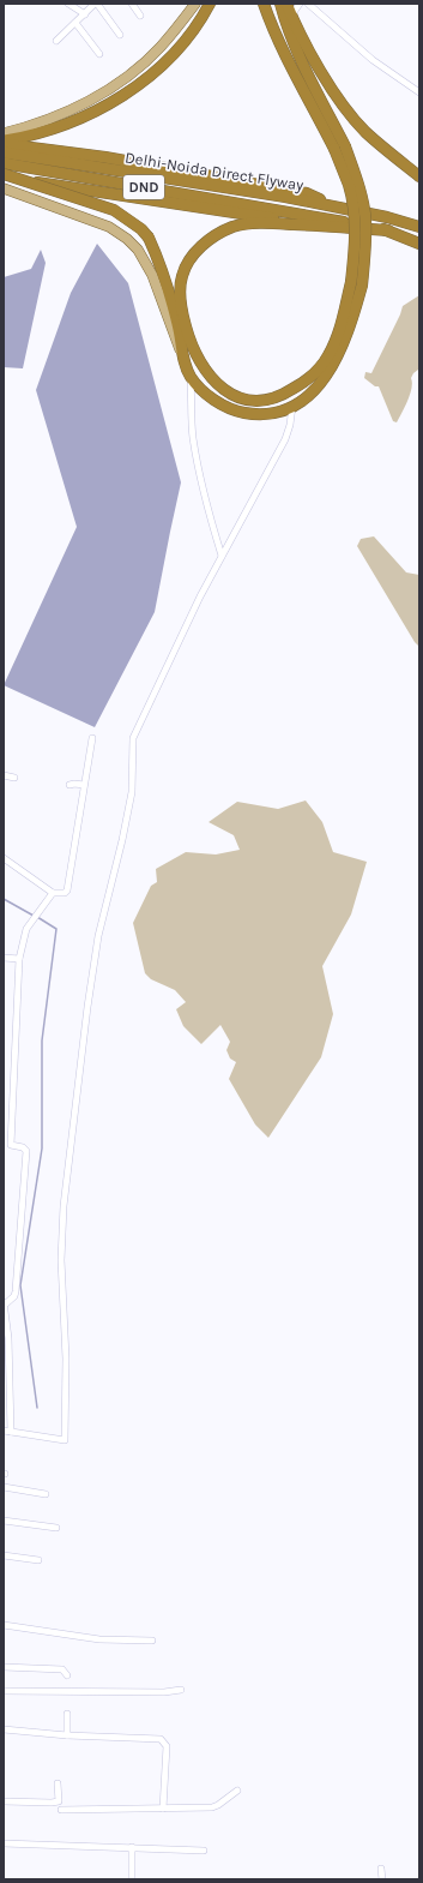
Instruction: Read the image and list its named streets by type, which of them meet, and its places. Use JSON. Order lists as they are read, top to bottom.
{
  "streets": {
    "highway": ["Delhi-Noida Direct Flyway", "DND"]
  }
}
